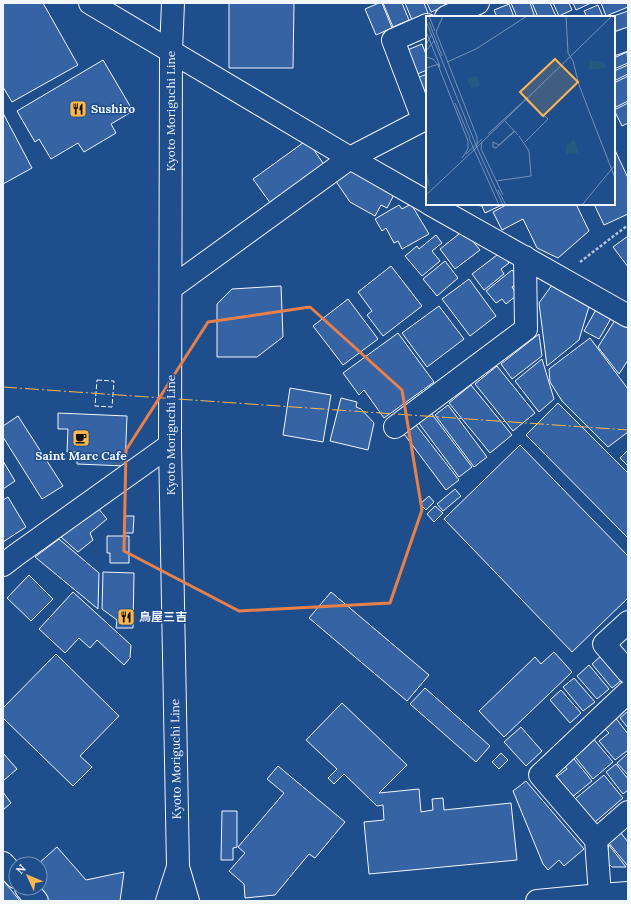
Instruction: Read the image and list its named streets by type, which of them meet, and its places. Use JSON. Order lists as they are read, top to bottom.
{
  "streets": {
    "street": ["Kyoto Moriguchi Line"]
  },
  "places": {
    "restaurant": ["Sushiro", "鳥屋三吉"],
    "cafe": ["Saint Marc Cafe"]
  },
  "north": "top left"
}
